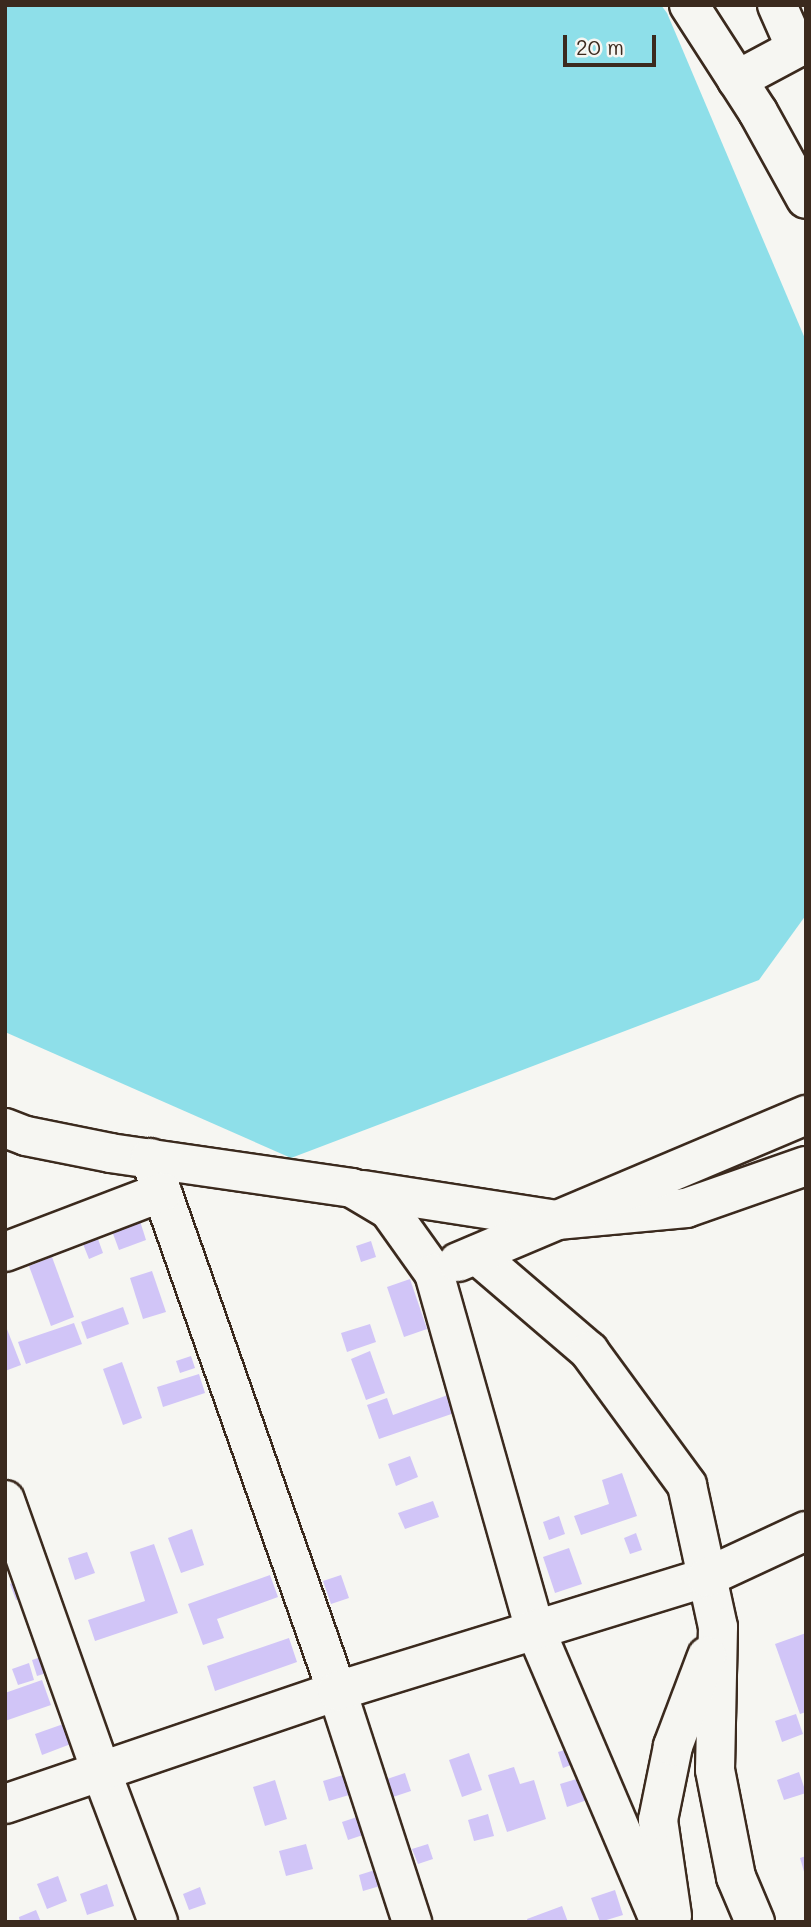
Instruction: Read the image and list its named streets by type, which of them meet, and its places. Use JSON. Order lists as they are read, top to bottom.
{
  "scale_bar": "20 m"
}
